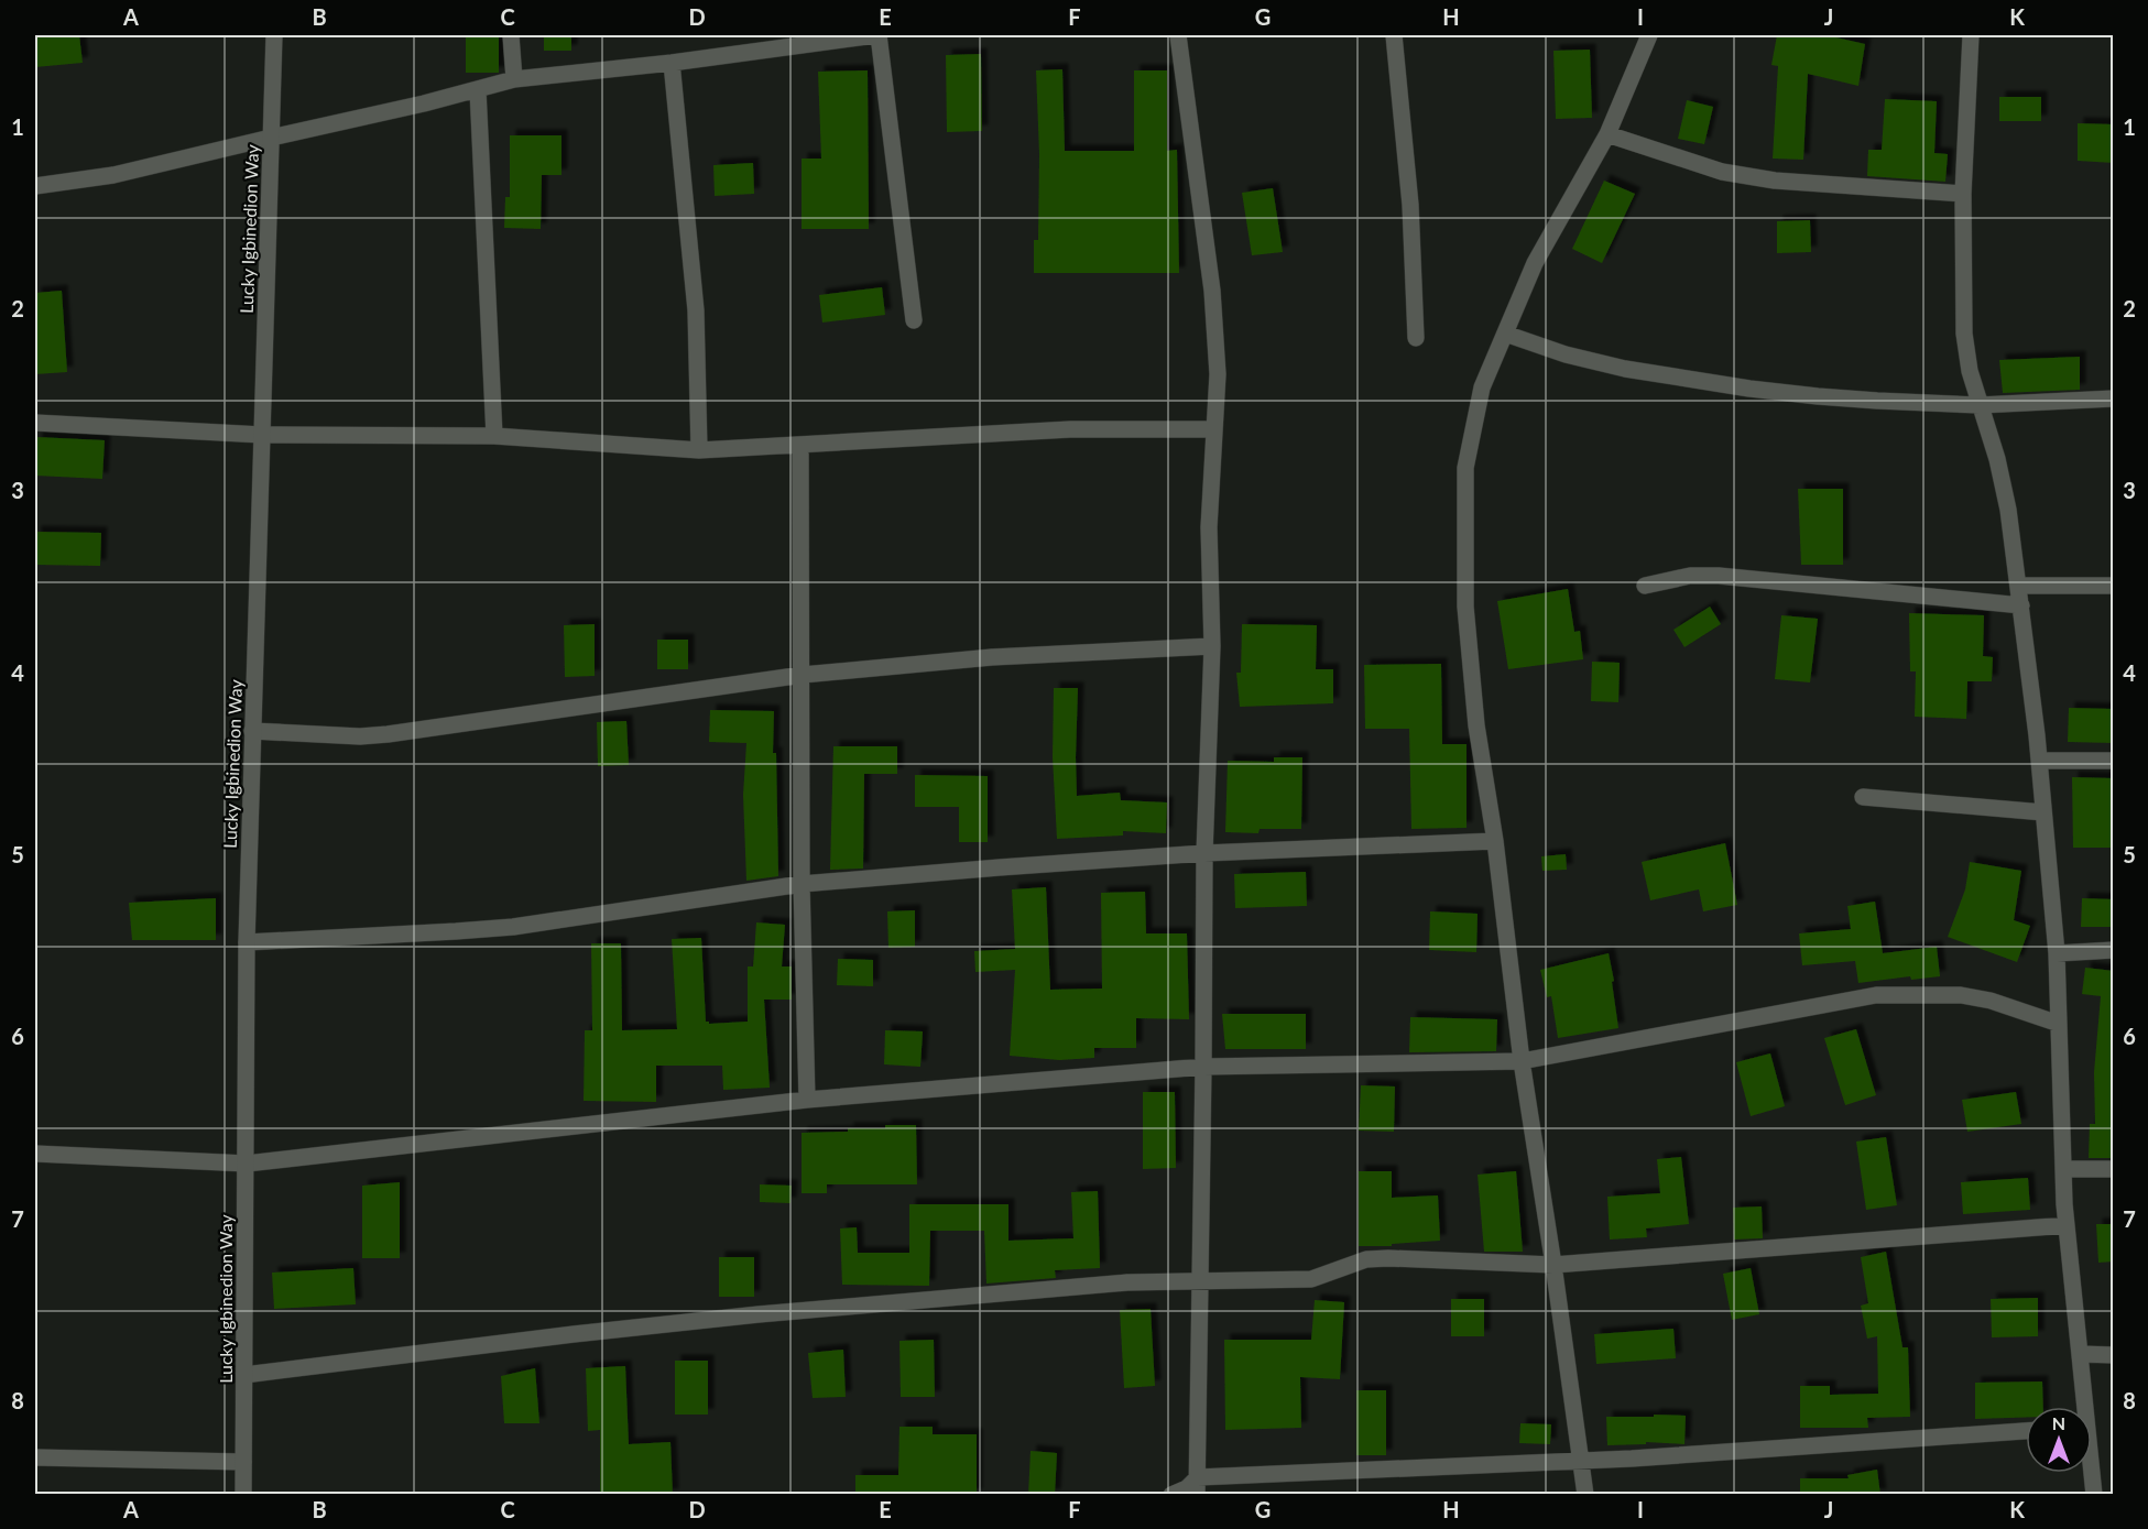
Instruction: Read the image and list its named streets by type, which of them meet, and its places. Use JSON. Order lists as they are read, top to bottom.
{
  "streets": {
    "street": ["Lucky Igbinedion Way"]
  },
  "north": "top",
  "grid": {
    "columns": [
      "A",
      "B",
      "C",
      "D",
      "E",
      "F",
      "G",
      "H",
      "I",
      "J",
      "K"
    ],
    "rows": [
      "1",
      "2",
      "3",
      "4",
      "5",
      "6",
      "7",
      "8"
    ]
  }
}
